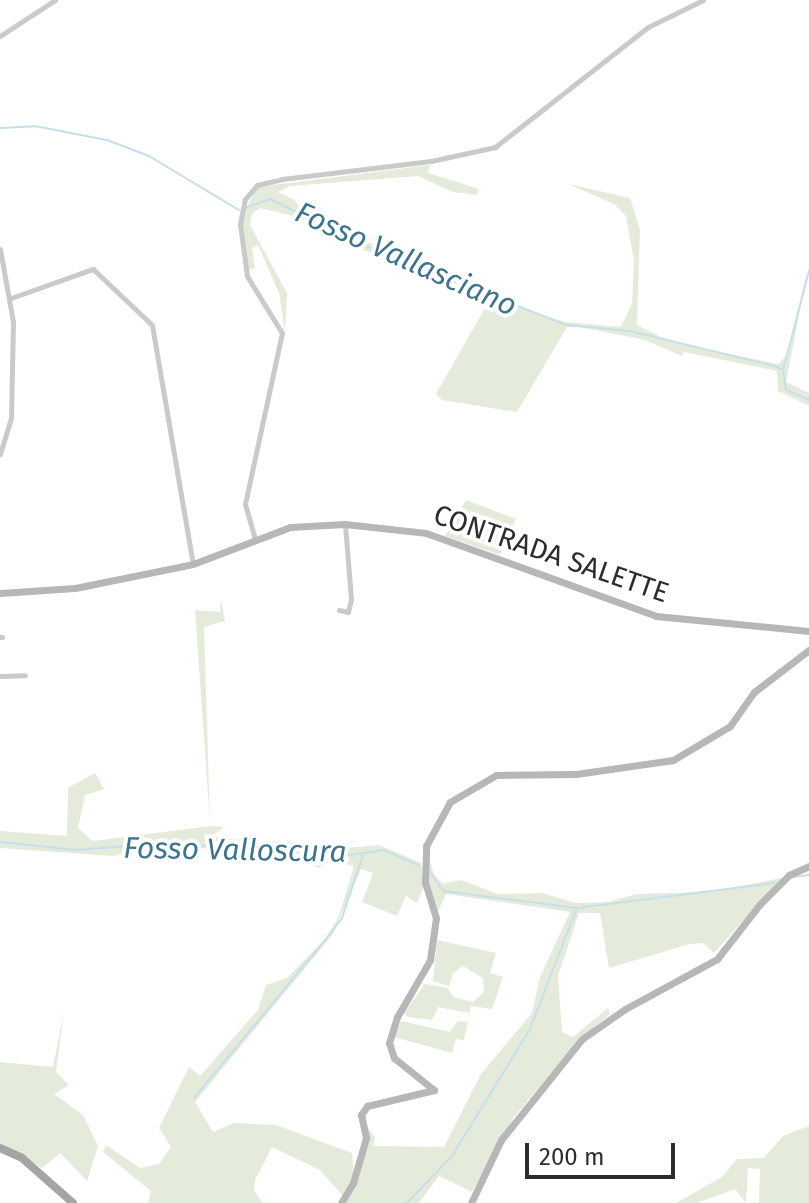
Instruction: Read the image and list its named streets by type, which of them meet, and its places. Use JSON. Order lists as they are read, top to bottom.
{
  "streets": {
    "street": ["CONTRADA SALETTE"]
  },
  "water": ["Fosso Vallasciano", "Fosso Valloscura"],
  "scale_bar": "200 m"
}
